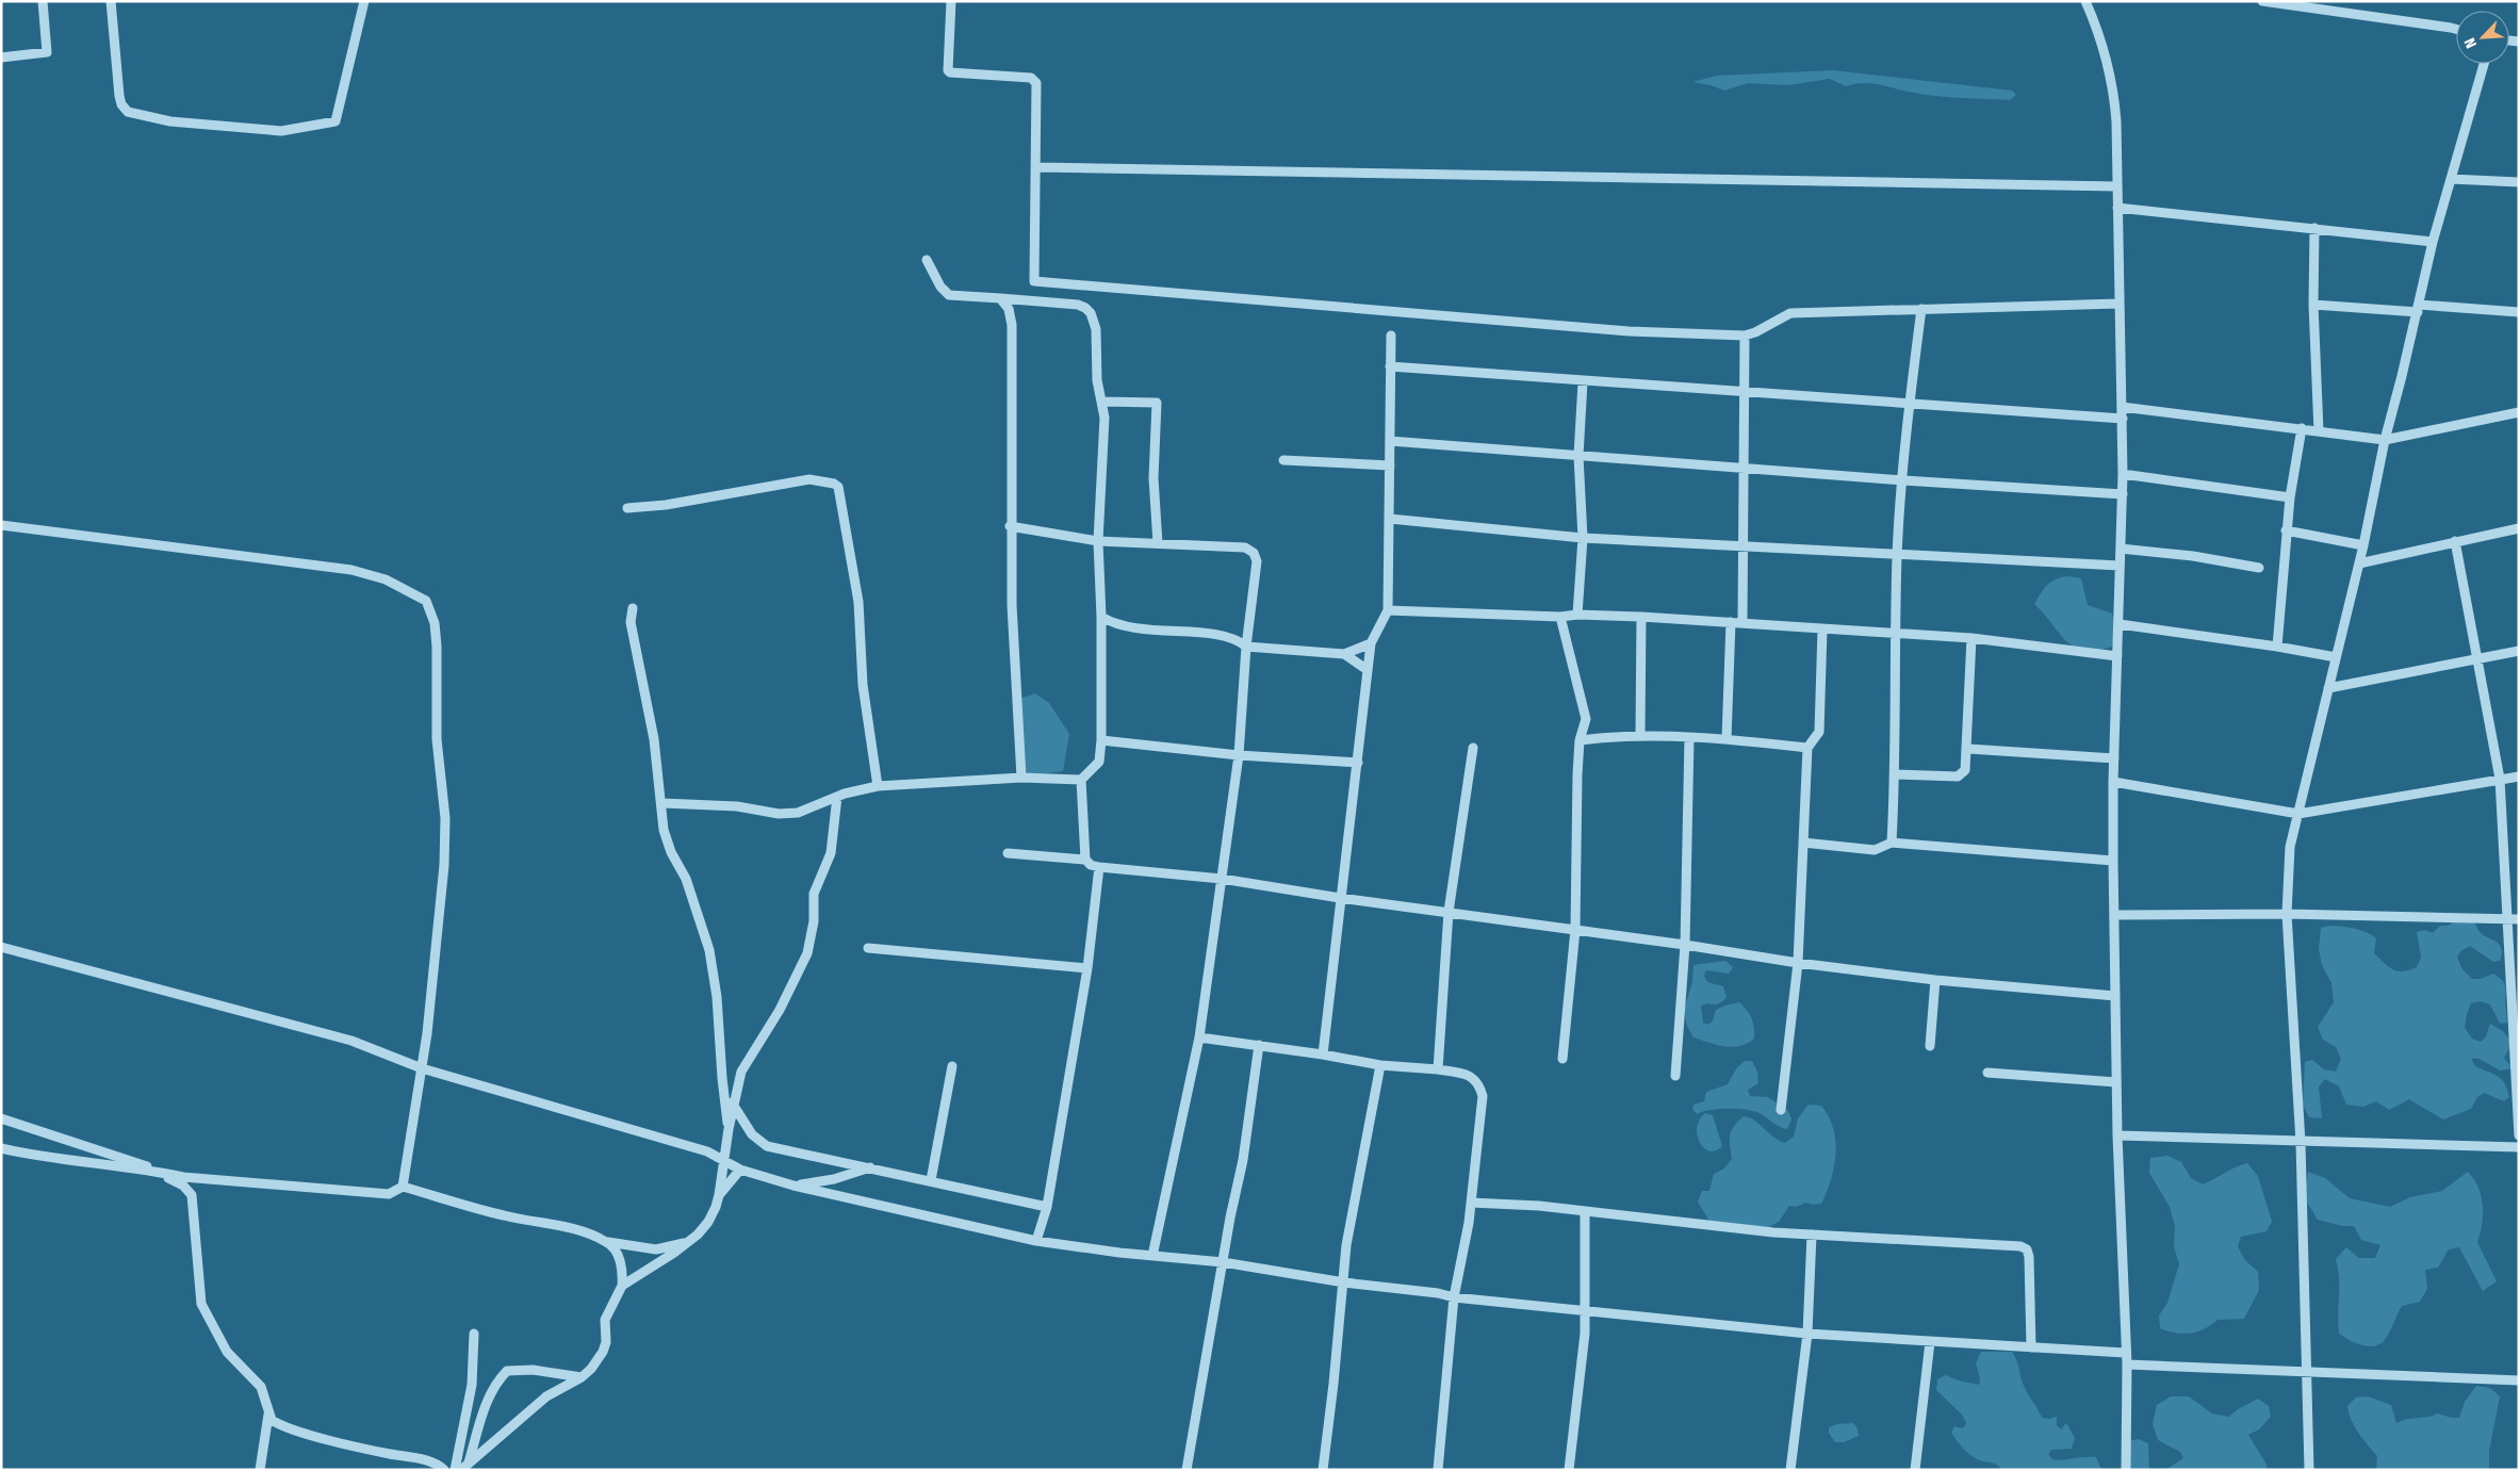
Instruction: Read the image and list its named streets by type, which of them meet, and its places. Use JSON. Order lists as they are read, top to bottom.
{
  "north": "bottom left"
}
